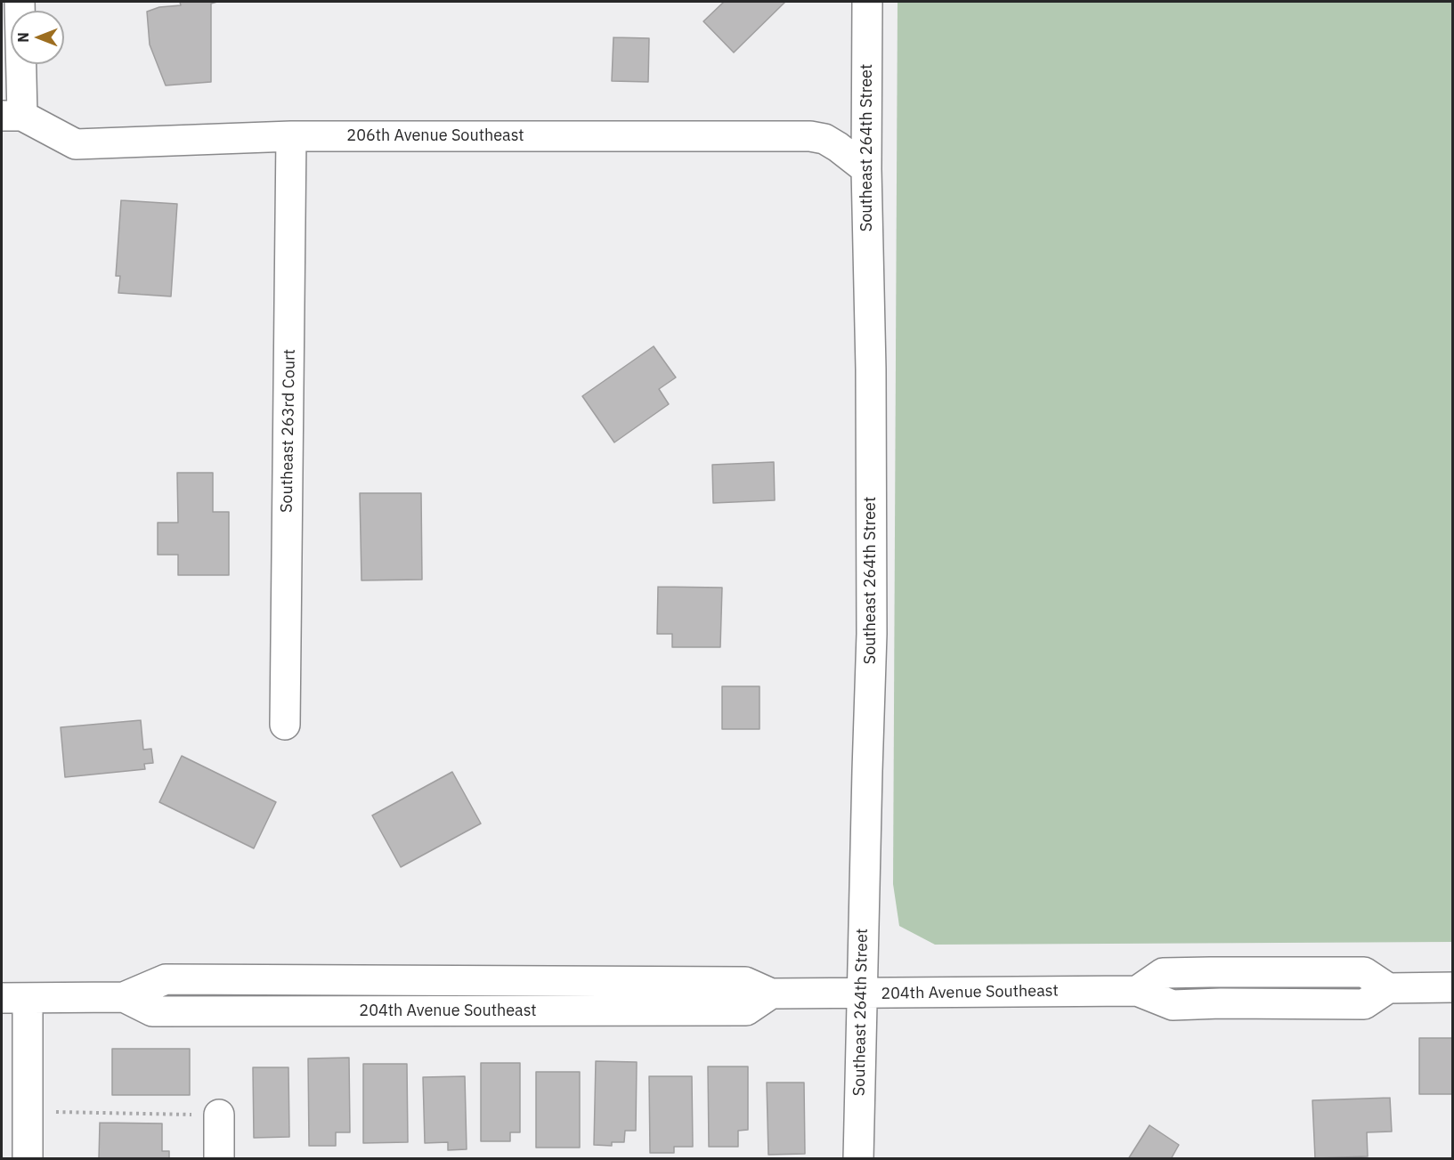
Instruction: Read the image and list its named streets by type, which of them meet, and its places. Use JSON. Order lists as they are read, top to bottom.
{
  "streets": {
    "street": [
      "206th Avenue Southeast",
      "Southeast 264th Street",
      "Southeast 263rd Court",
      "204th Avenue Southeast"
    ]
  },
  "crossings": [
    ["206th Avenue Southeast", "Southeast 264th Street"],
    ["206th Avenue Southeast", "Southeast 263rd Court"],
    ["Southeast 264th Street", "204th Avenue Southeast"]
  ],
  "north": "left"
}
